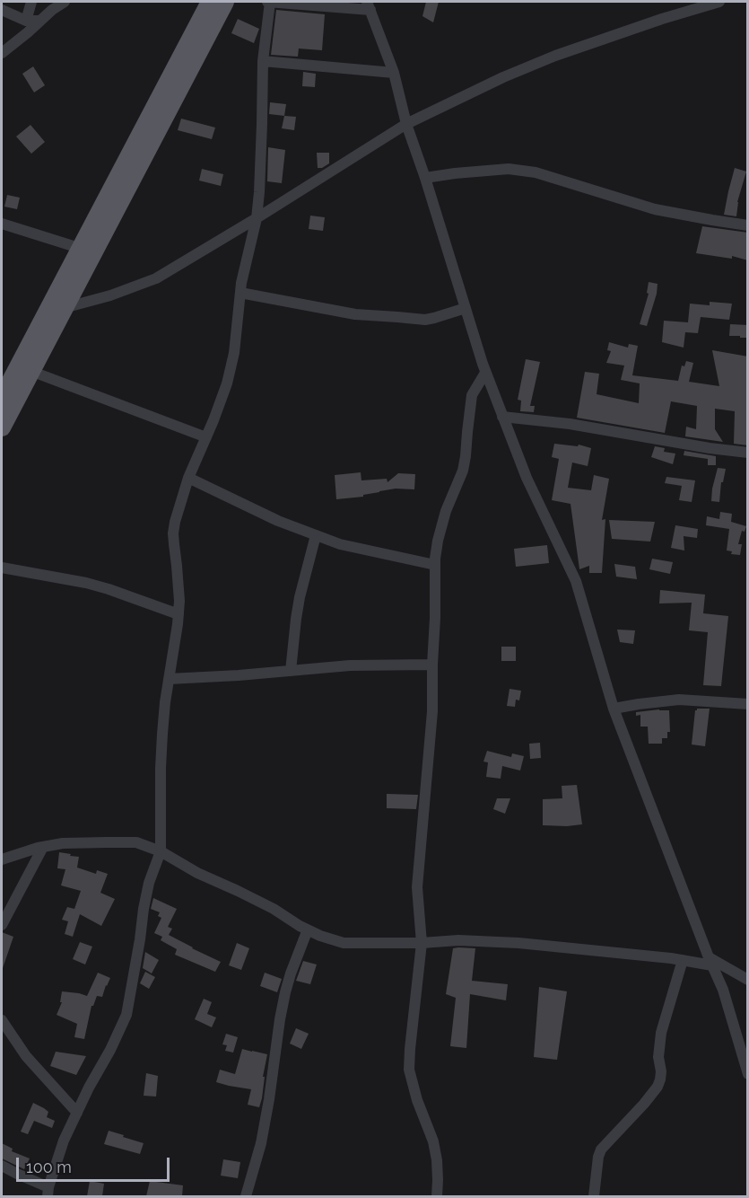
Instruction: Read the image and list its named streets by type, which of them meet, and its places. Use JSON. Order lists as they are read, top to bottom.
{
  "scale_bar": "100 m"
}
